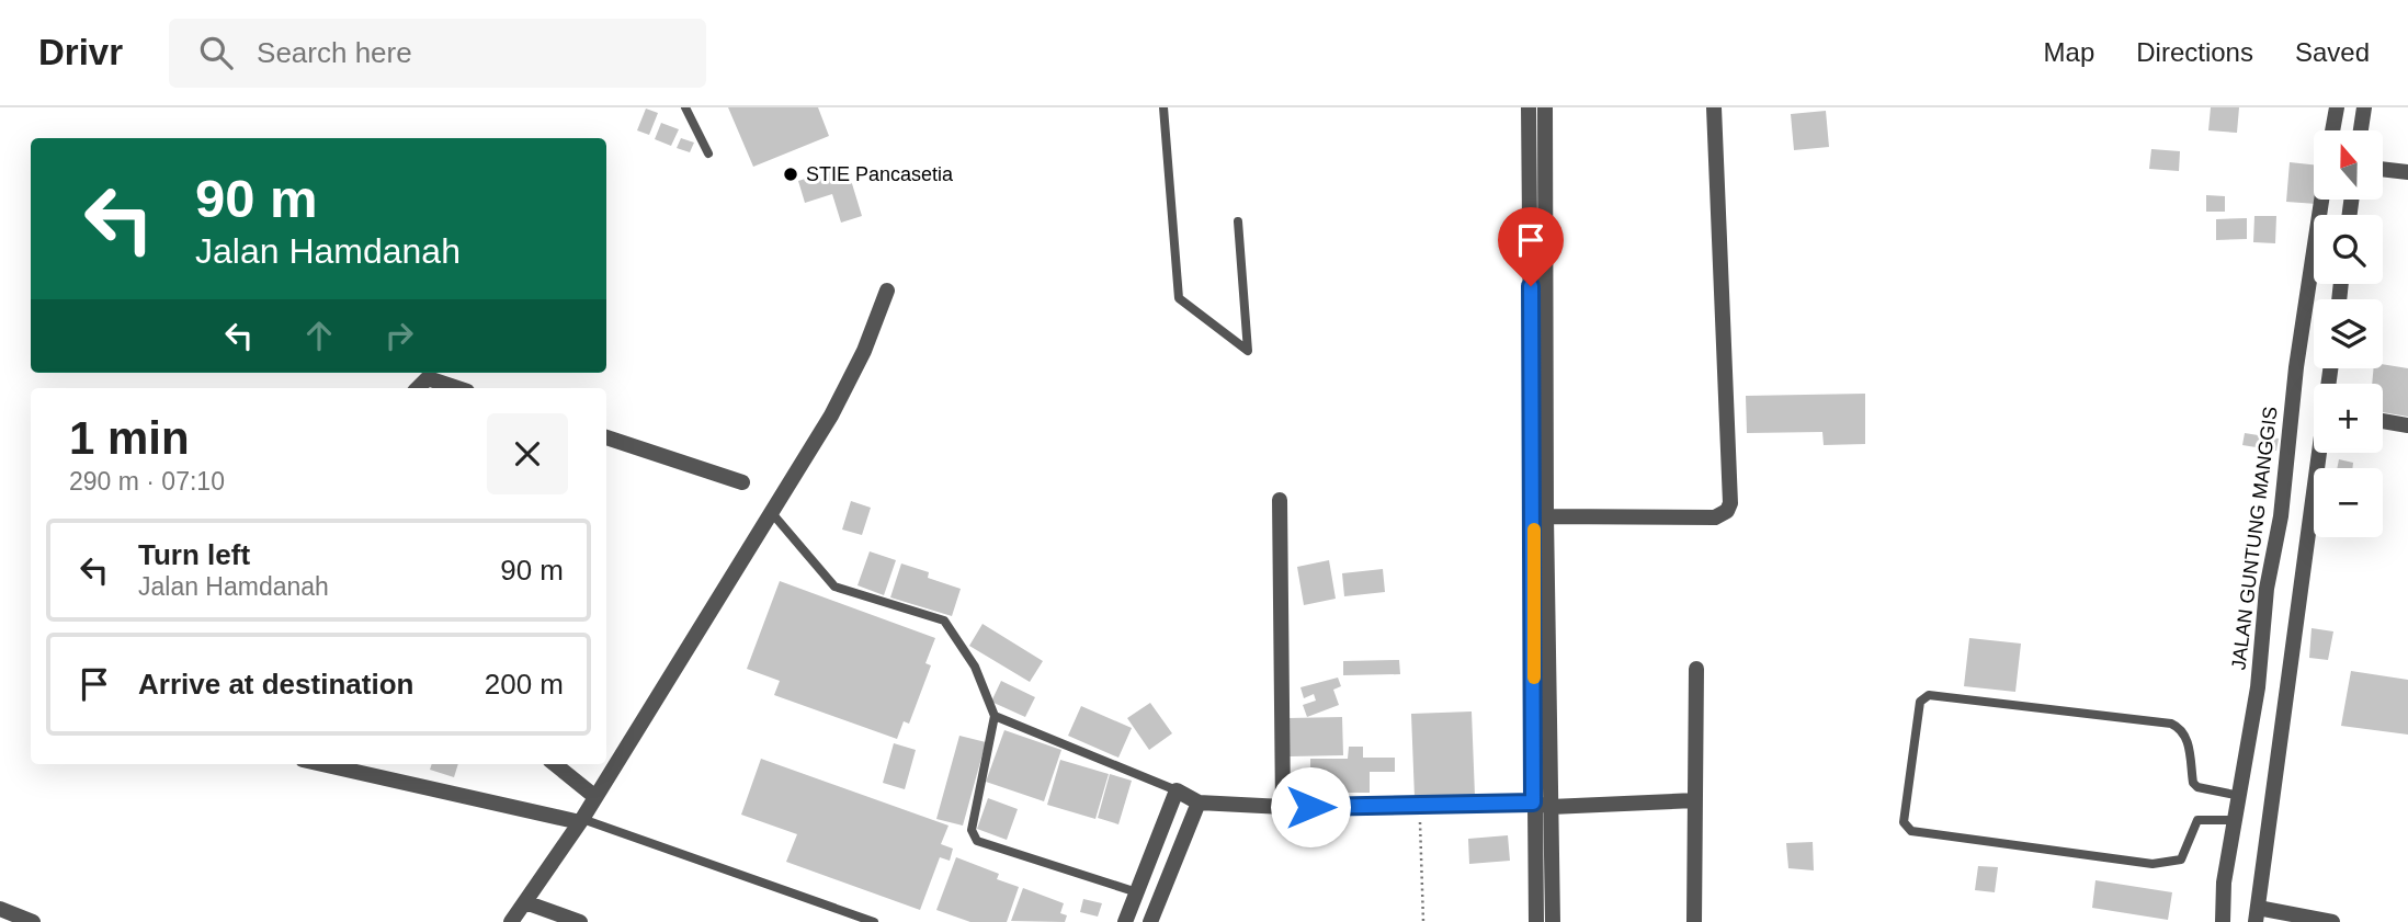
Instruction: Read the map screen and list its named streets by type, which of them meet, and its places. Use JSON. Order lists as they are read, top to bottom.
{
  "streets": {
    "street": ["JALAN GUNTUNG MANGGIS"]
  },
  "places": ["STIE Pancasetia"],
  "north": "top",
  "page": {
    "header": "Drivr",
    "search": "Search here",
    "nav": ["Map", "Directions", "Saved"],
    "map_buttons": ["+", "−"],
    "turn": ["90 m", "Jalan Hamdanah"],
    "heading": ["1 min", "290 m · 07:10"],
    "list": [
      {
        "name": "Turn left",
        "note": "Jalan Hamdanah",
        "value": "90 m"
      },
      {
        "name": "Arrive at destination",
        "value": "200 m"
      }
    ]
  }
}
